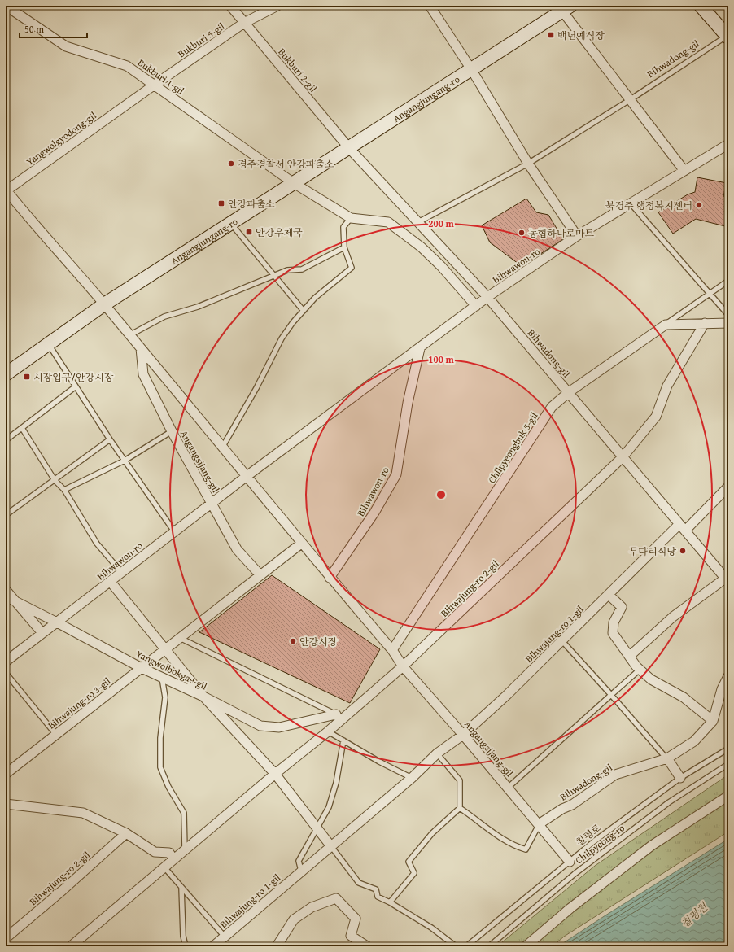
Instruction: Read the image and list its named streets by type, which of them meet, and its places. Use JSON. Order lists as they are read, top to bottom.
{
  "streets": {
    "main road": ["Angangjungang-ro"],
    "street": [
      "Bukburi 5-gil",
      "Bihwadong-gil",
      "Bukburi 2-gil",
      "Bukburi 1-gil",
      "Yangwolgyodong-gil",
      "Bihwawon-ro",
      "Chilpyeongbuk 5-gil",
      "Angangsijang-gil",
      "Bihwajung-ro 2-gil",
      "Bihwajung-ro 1-gil",
      "Yangwolbokgae-gil",
      "Bihwajung-ro 3-gil"
    ],
    "lane": ["칠평로", "Chilpyeong-ro"]
  },
  "crossings": [
    ["Bukburi 5-gil", "Bukburi 2-gil"],
    ["Bukburi 5-gil", "Bukburi 1-gil"],
    ["Bukburi 5-gil", "Yangwolgyodong-gil"],
    ["Bihwadong-gil", "Bukburi 2-gil"],
    ["Bihwadong-gil", "Angangjungang-ro"],
    ["Bihwadong-gil", "Bihwawon-ro"],
    ["Bihwadong-gil", "Chilpyeongbuk 5-gil"],
    ["Bihwadong-gil", "Angangsijang-gil"],
    ["Bihwadong-gil", "Bihwajung-ro 2-gil"],
    ["Bihwadong-gil", "Bihwajung-ro 1-gil"],
    ["Bukburi 2-gil", "Angangjungang-ro"],
    ["Bukburi 1-gil", "Angangjungang-ro"],
    ["Bukburi 1-gil", "Yangwolgyodong-gil"],
    ["Angangjungang-ro", "Yangwolgyodong-gil"],
    ["Angangjungang-ro", "Angangsijang-gil"],
    ["Yangwolgyodong-gil", "Angangsijang-gil"],
    ["Bihwawon-ro", "Angangsijang-gil"],
    ["Bihwawon-ro", "Yangwolbokgae-gil"],
    ["Chilpyeongbuk 5-gil", "Angangsijang-gil"],
    ["Angangsijang-gil", "Bihwajung-ro 2-gil"],
    ["Angangsijang-gil", "Bihwajung-ro 1-gil"],
    ["Angangsijang-gil", "Bihwajung-ro 3-gil"],
    ["Angangsijang-gil", "칠평로"],
    ["Bihwajung-ro 2-gil", "Yangwolbokgae-gil"],
    ["Yangwolbokgae-gil", "Bihwajung-ro 3-gil"]
  ],
  "water": ["칠평천"],
  "places": {
    "transit": [
      "백년예식장",
      "안강파출소",
      "안강우체국",
      "시장입구/안강시장"
    ],
    "other": [
      "경주경찰서 안강파출소",
      "북경주 행정복지센터",
      "농협하나로마트",
      "무다리식당",
      "안강시장"
    ]
  },
  "scale_bar": "50 m",
  "rings": ["200 m", "100 m"]
}
